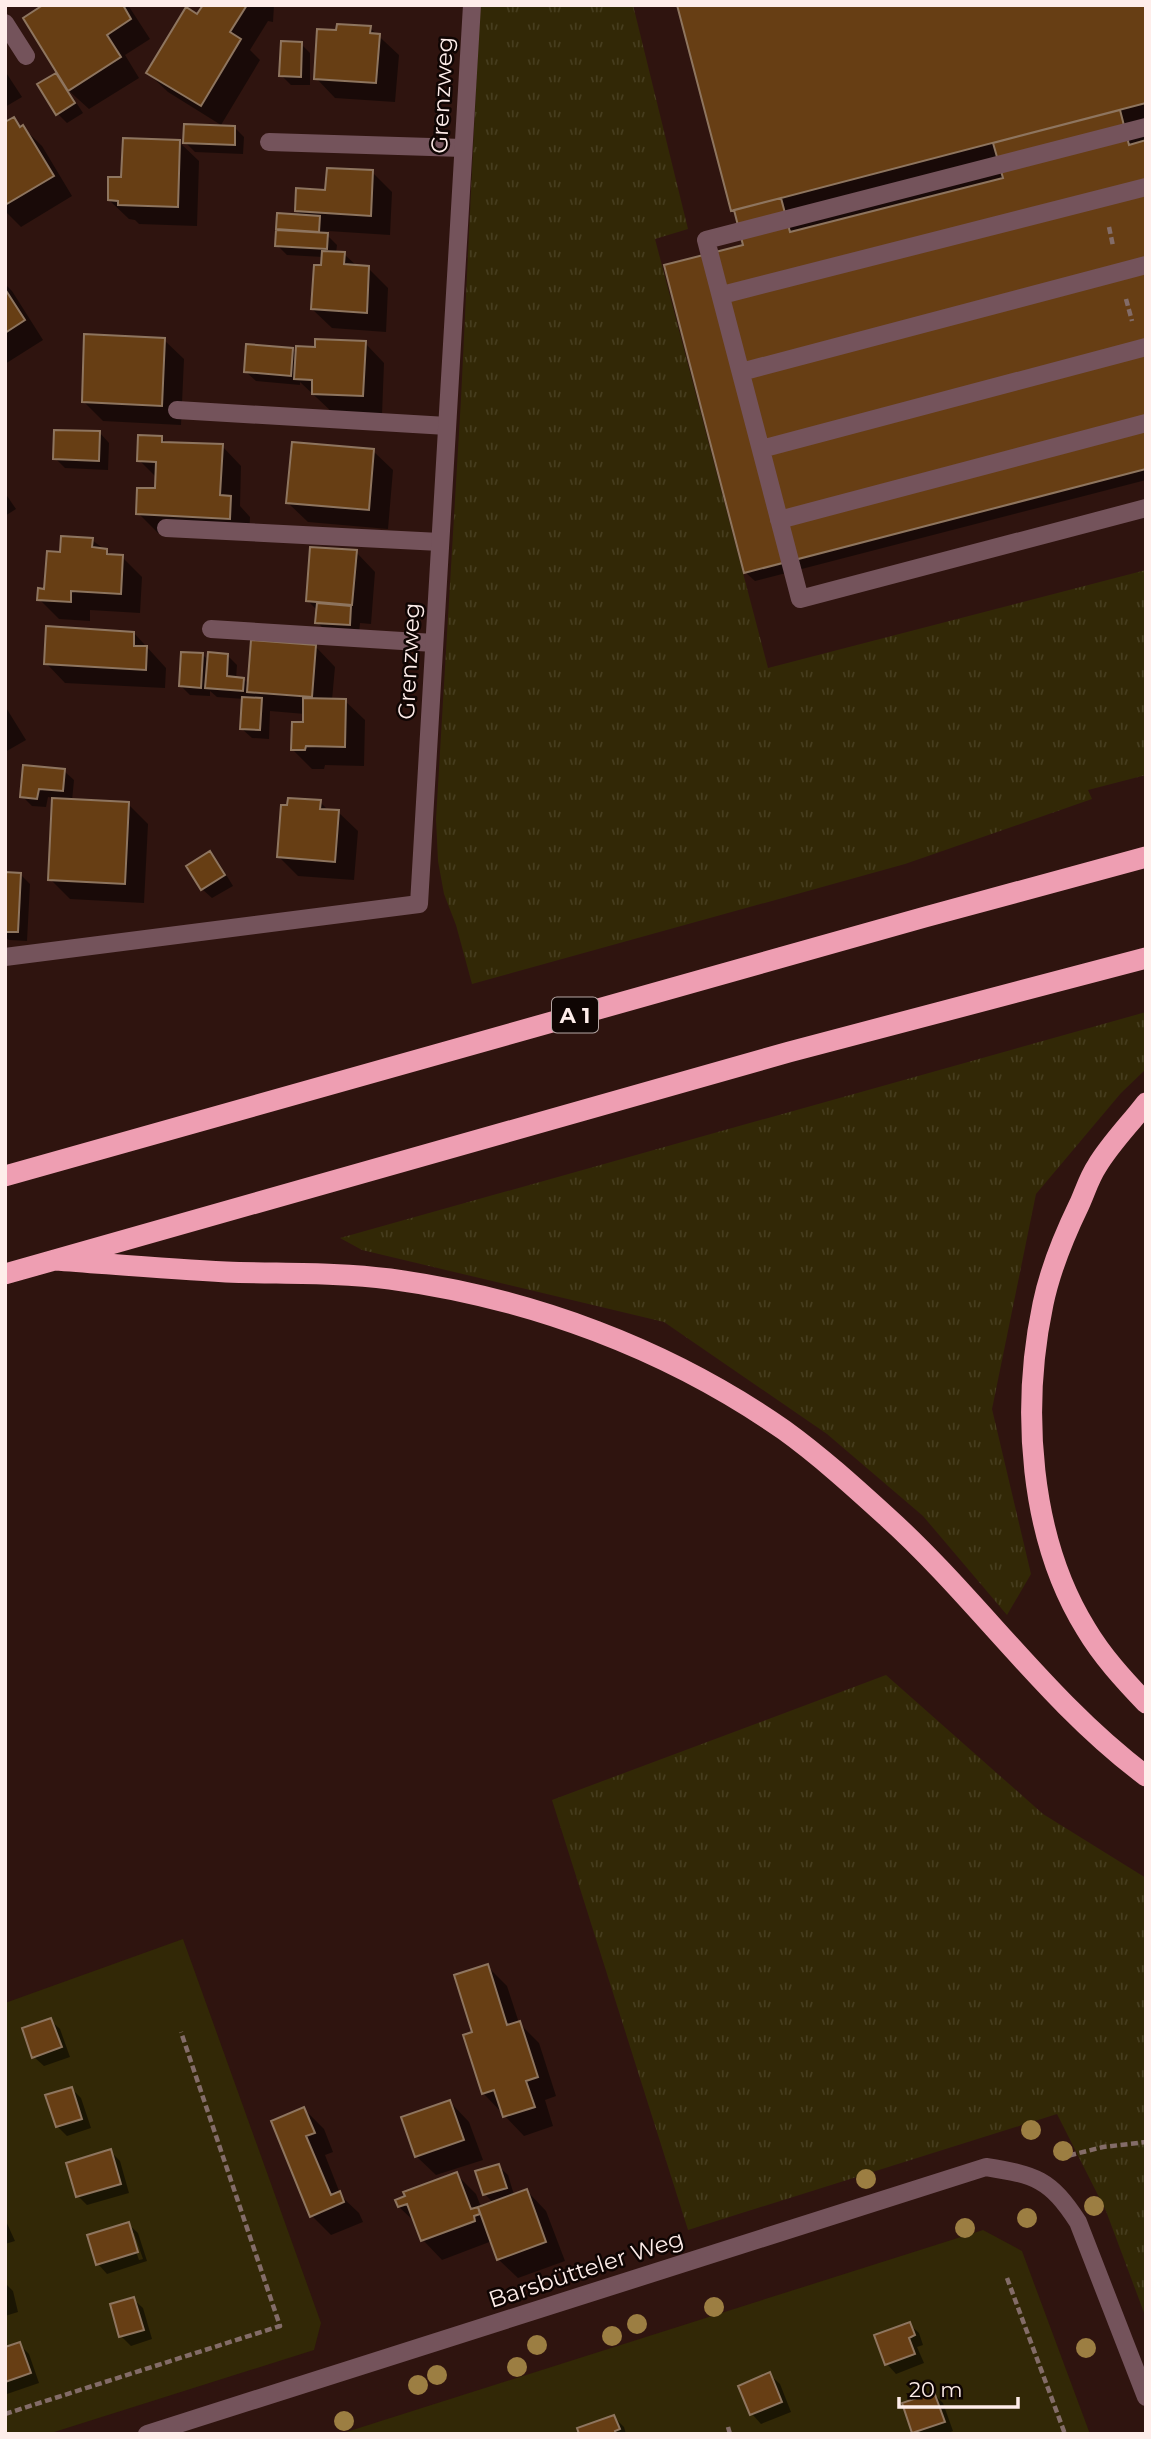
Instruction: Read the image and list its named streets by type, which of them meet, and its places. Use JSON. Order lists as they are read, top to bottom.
{
  "streets": {
    "highway": ["A 1"],
    "street": ["Grenzweg", "Barsbütteler Weg"]
  },
  "scale_bar": "20 m"
}
